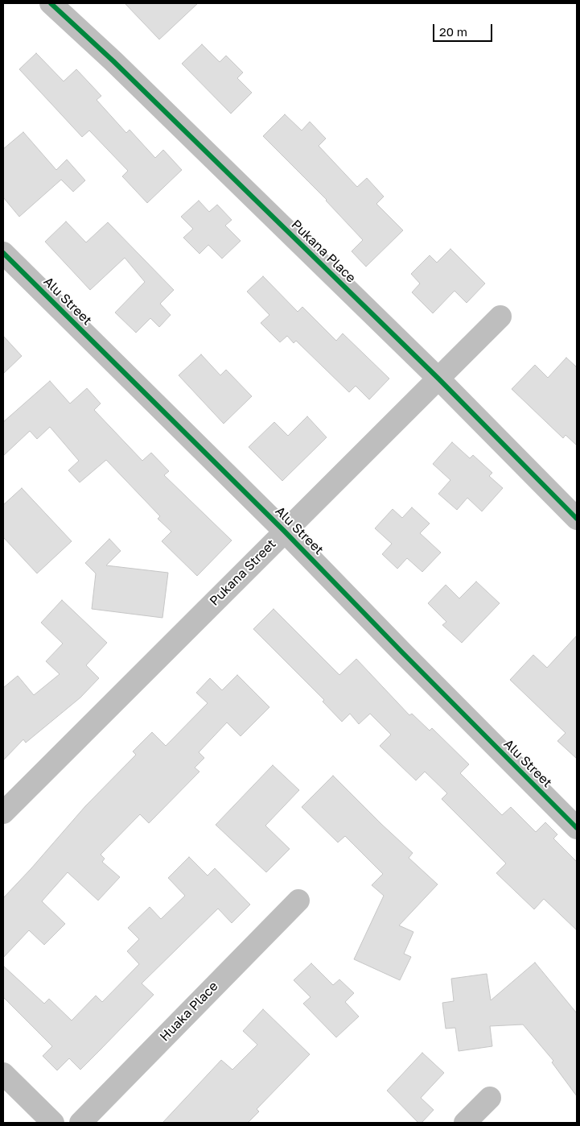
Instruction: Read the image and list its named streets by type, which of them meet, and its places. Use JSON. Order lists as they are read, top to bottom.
{
  "streets": {
    "street": [
      "Pukana Place",
      "Alu Street",
      "Pukana Street",
      "Huaka Place"
    ]
  },
  "crossings": [
    ["Pukana Place", "Pukana Street"],
    ["Alu Street", "Pukana Street"]
  ],
  "scale_bar": "20 m"
}
